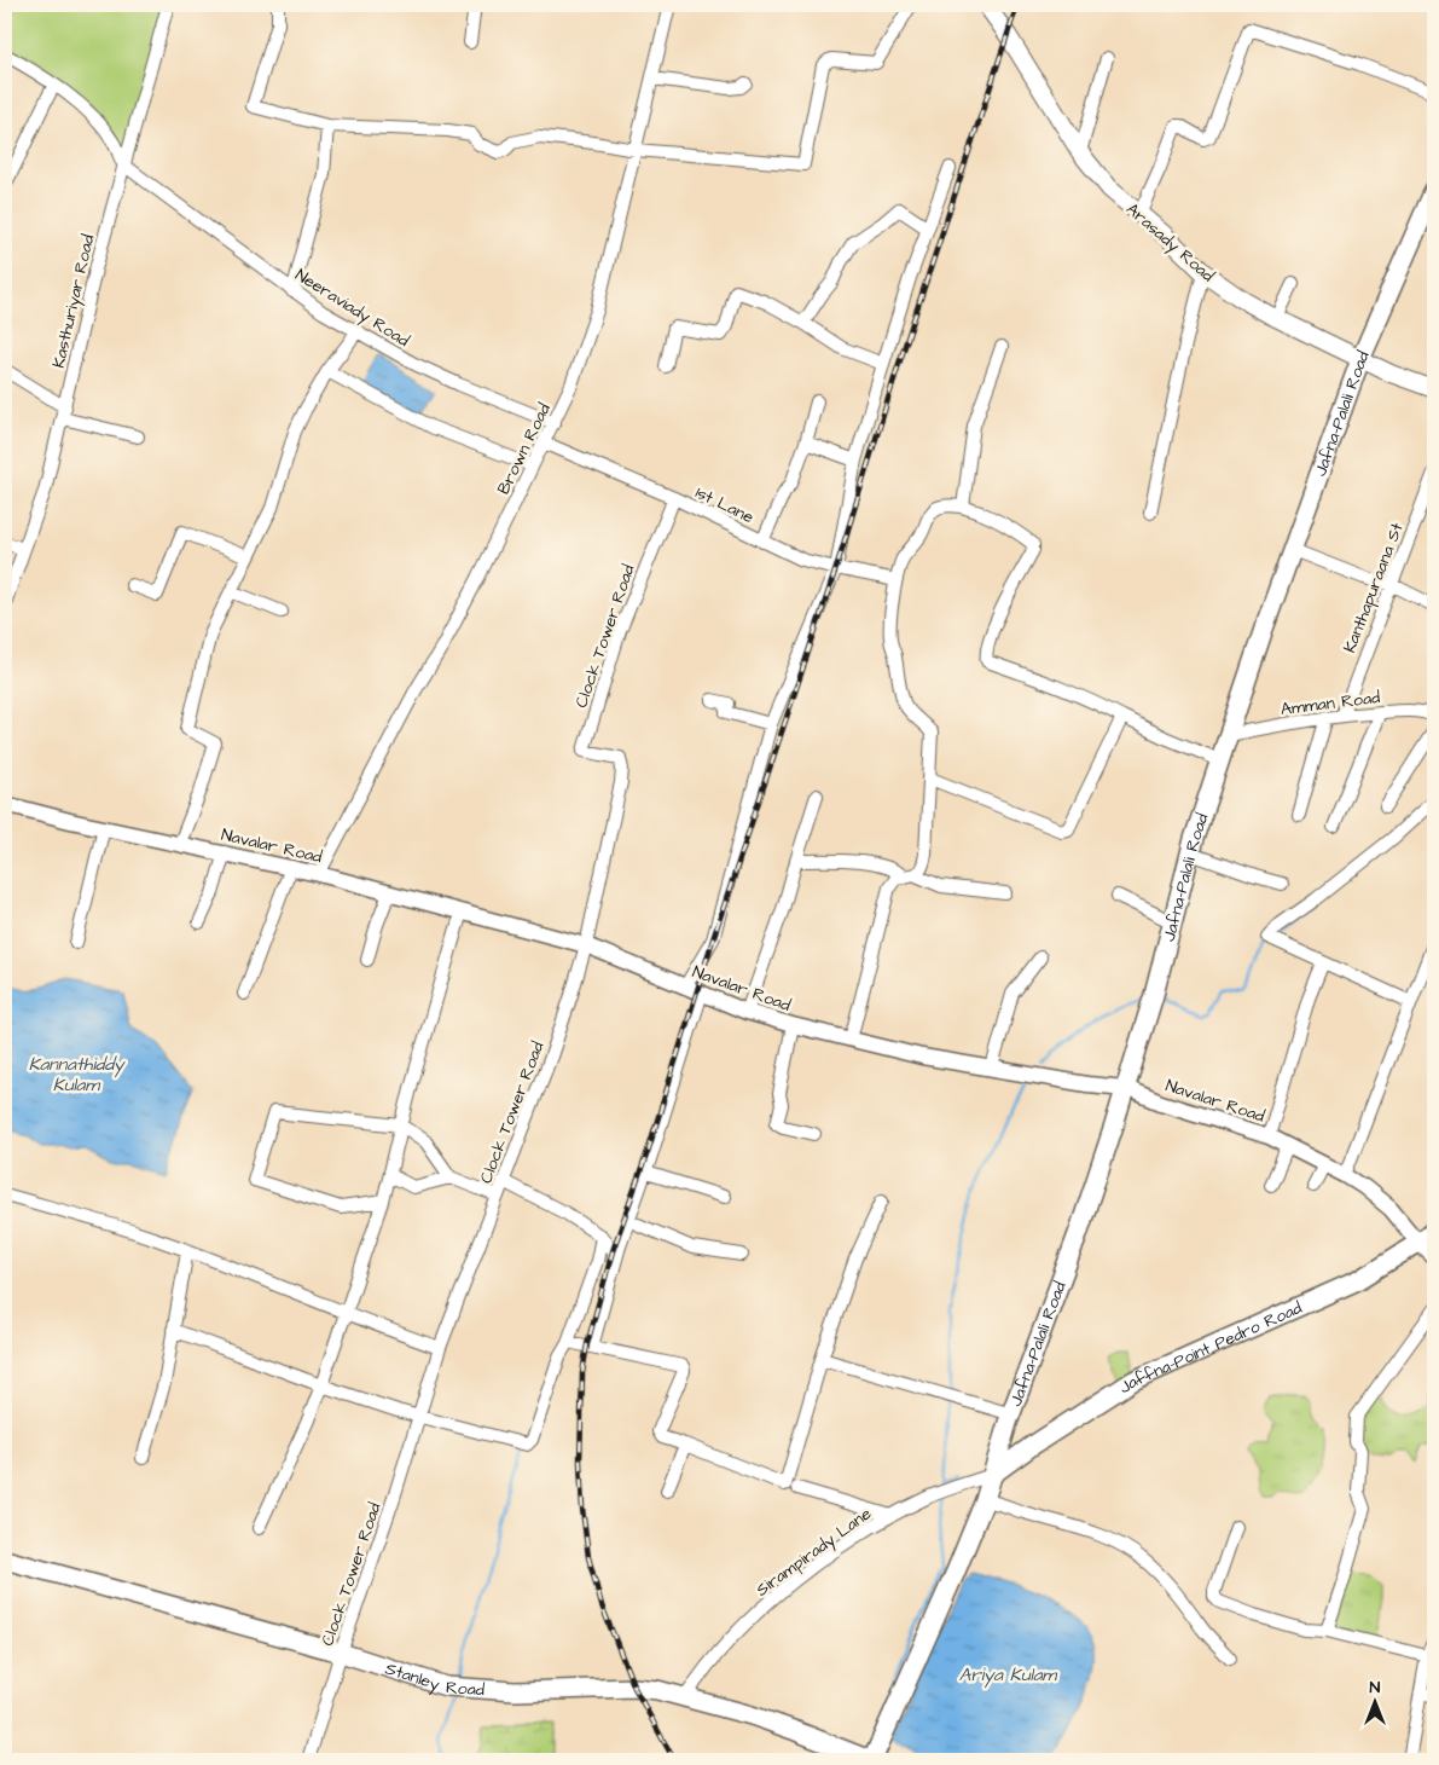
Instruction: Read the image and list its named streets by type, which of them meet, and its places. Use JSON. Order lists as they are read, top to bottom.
{
  "streets": {
    "main road": [
      "Arasady Road",
      "Jafna-Palali Road",
      "Jaffna-Point Pedro Road",
      "Stanley Road"
    ],
    "street": [
      "Kasthuriyar Road",
      "Neeraviady Road",
      "Brown Road",
      "1st Lane",
      "Kanthapuraana St",
      "Clock Tower Road",
      "Amman Road",
      "Navalar Road",
      "Sirampirady Lane"
    ]
  },
  "crossings": [
    ["Arasady Road", "Jafna-Palali Road"],
    ["Kasthuriyar Road", "Neeraviady Road"],
    ["Neeraviady Road", "Brown Road"],
    ["Jafna-Palali Road", "Amman Road"],
    ["Jafna-Palali Road", "Navalar Road"],
    ["Jafna-Palali Road", "Jaffna-Point Pedro Road"],
    ["Jafna-Palali Road", "Sirampirady Lane"],
    ["Jafna-Palali Road", "Stanley Road"],
    ["Brown Road", "1st Lane"],
    ["Brown Road", "Navalar Road"],
    ["1st Lane", "Clock Tower Road"],
    ["Kanthapuraana St", "Amman Road"],
    ["Clock Tower Road", "Navalar Road"],
    ["Clock Tower Road", "Stanley Road"],
    ["Navalar Road", "Jaffna-Point Pedro Road"],
    ["Jaffna-Point Pedro Road", "Sirampirady Lane"],
    ["Sirampirady Lane", "Stanley Road"]
  ],
  "water": ["Kannathiddy Kulam", "Ariya Kulam"],
  "north": "top"
}
